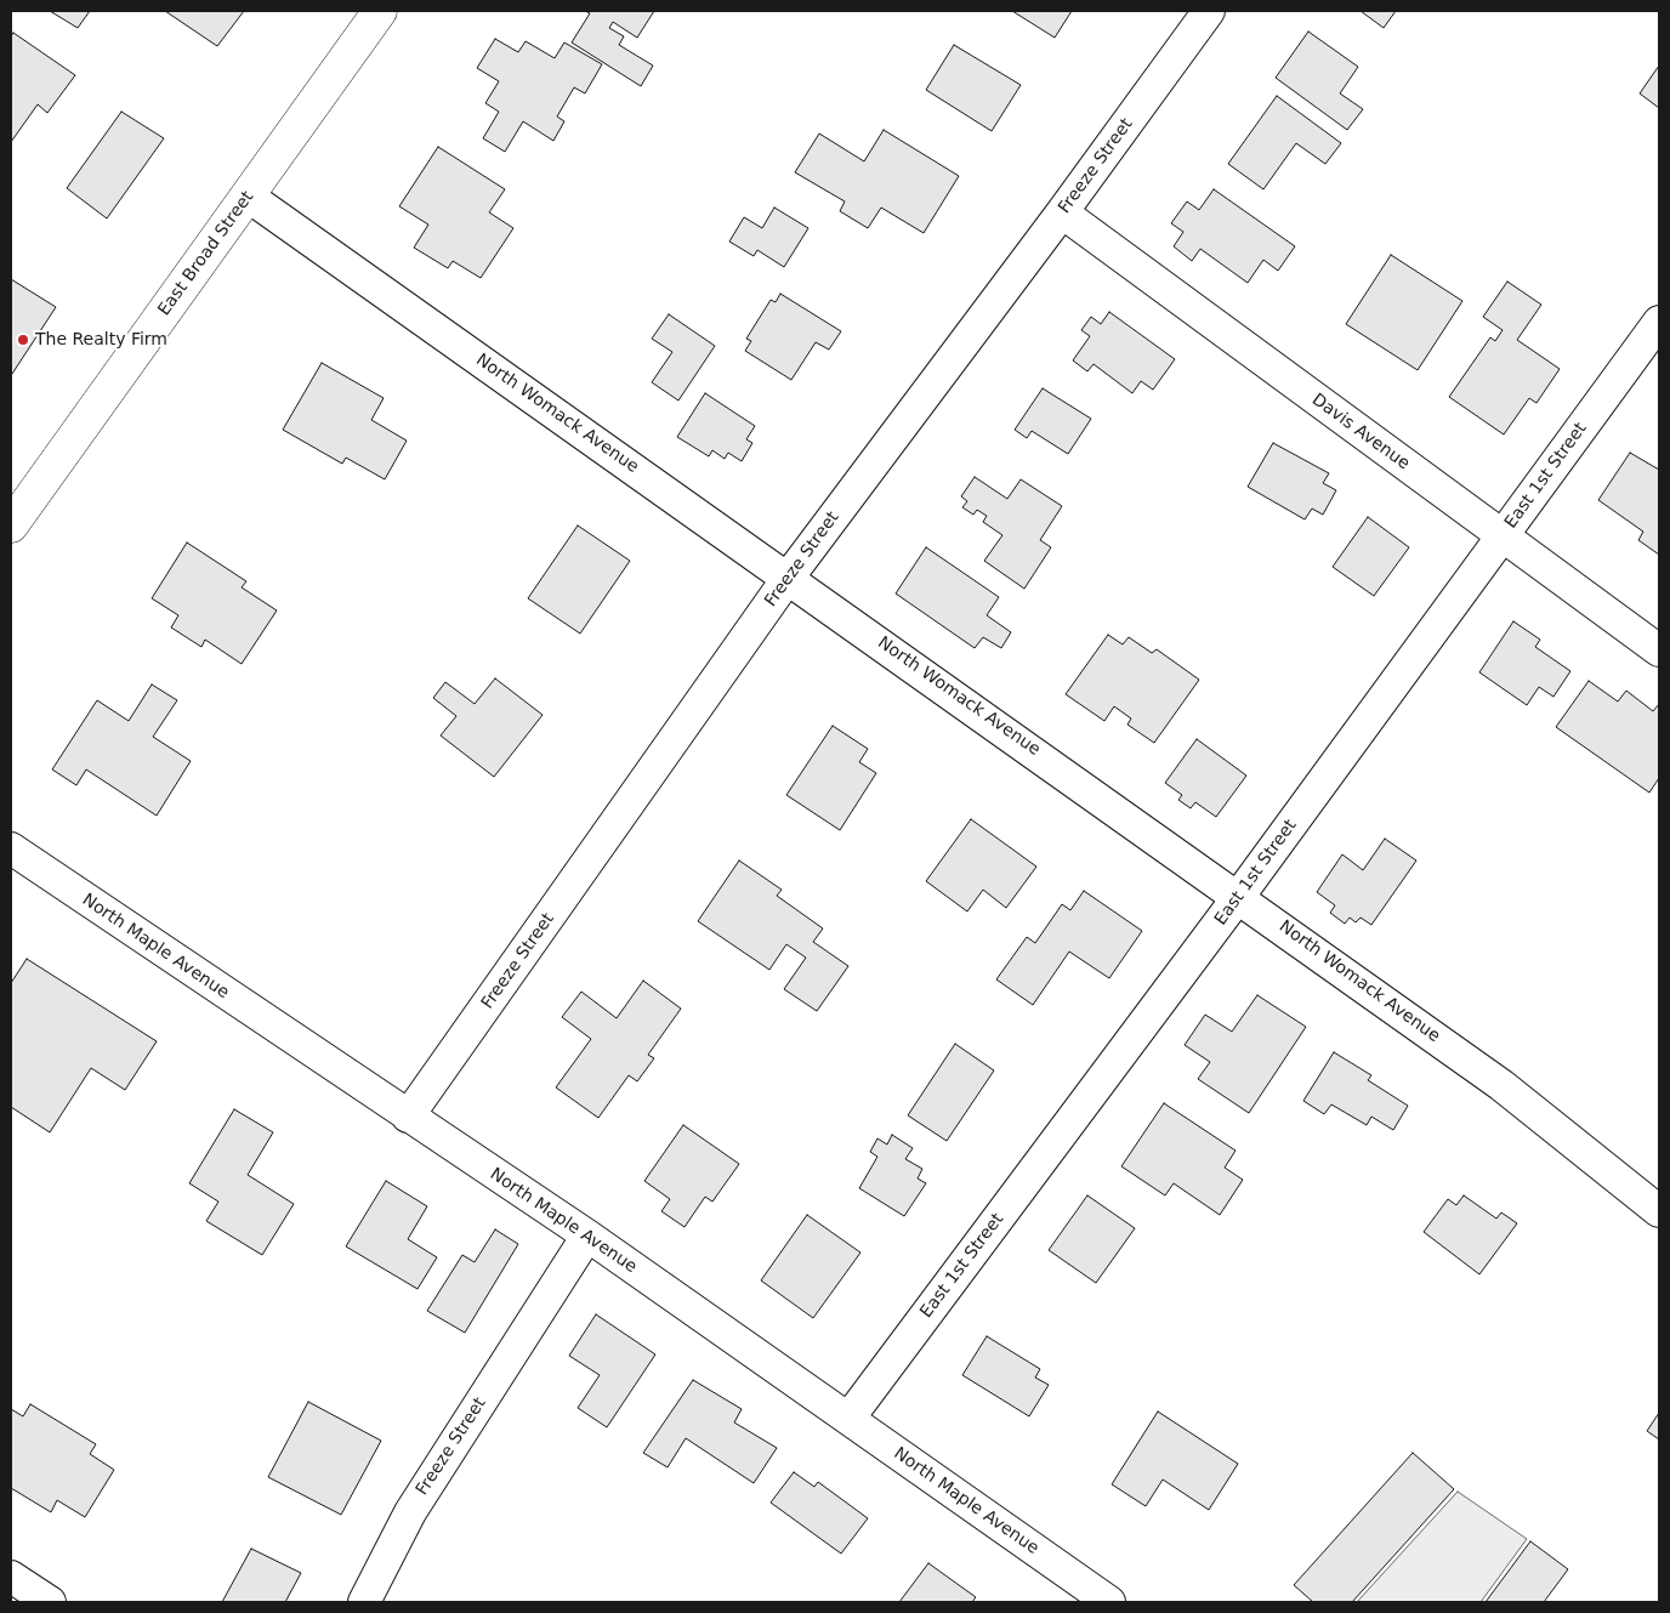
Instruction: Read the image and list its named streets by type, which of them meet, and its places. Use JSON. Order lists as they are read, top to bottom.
{
  "streets": {
    "street": [
      "Freeze Street",
      "East Broad Street",
      "North Womack Avenue",
      "Davis Avenue",
      "East 1st Street",
      "North Maple Avenue"
    ]
  },
  "crossings": [
    ["Freeze Street", "North Womack Avenue"],
    ["Freeze Street", "Davis Avenue"],
    ["Freeze Street", "North Maple Avenue"],
    ["East Broad Street", "North Womack Avenue"],
    ["North Womack Avenue", "East 1st Street"],
    ["Davis Avenue", "East 1st Street"],
    ["East 1st Street", "North Maple Avenue"]
  ],
  "places": ["The Realty Firm"]
}
